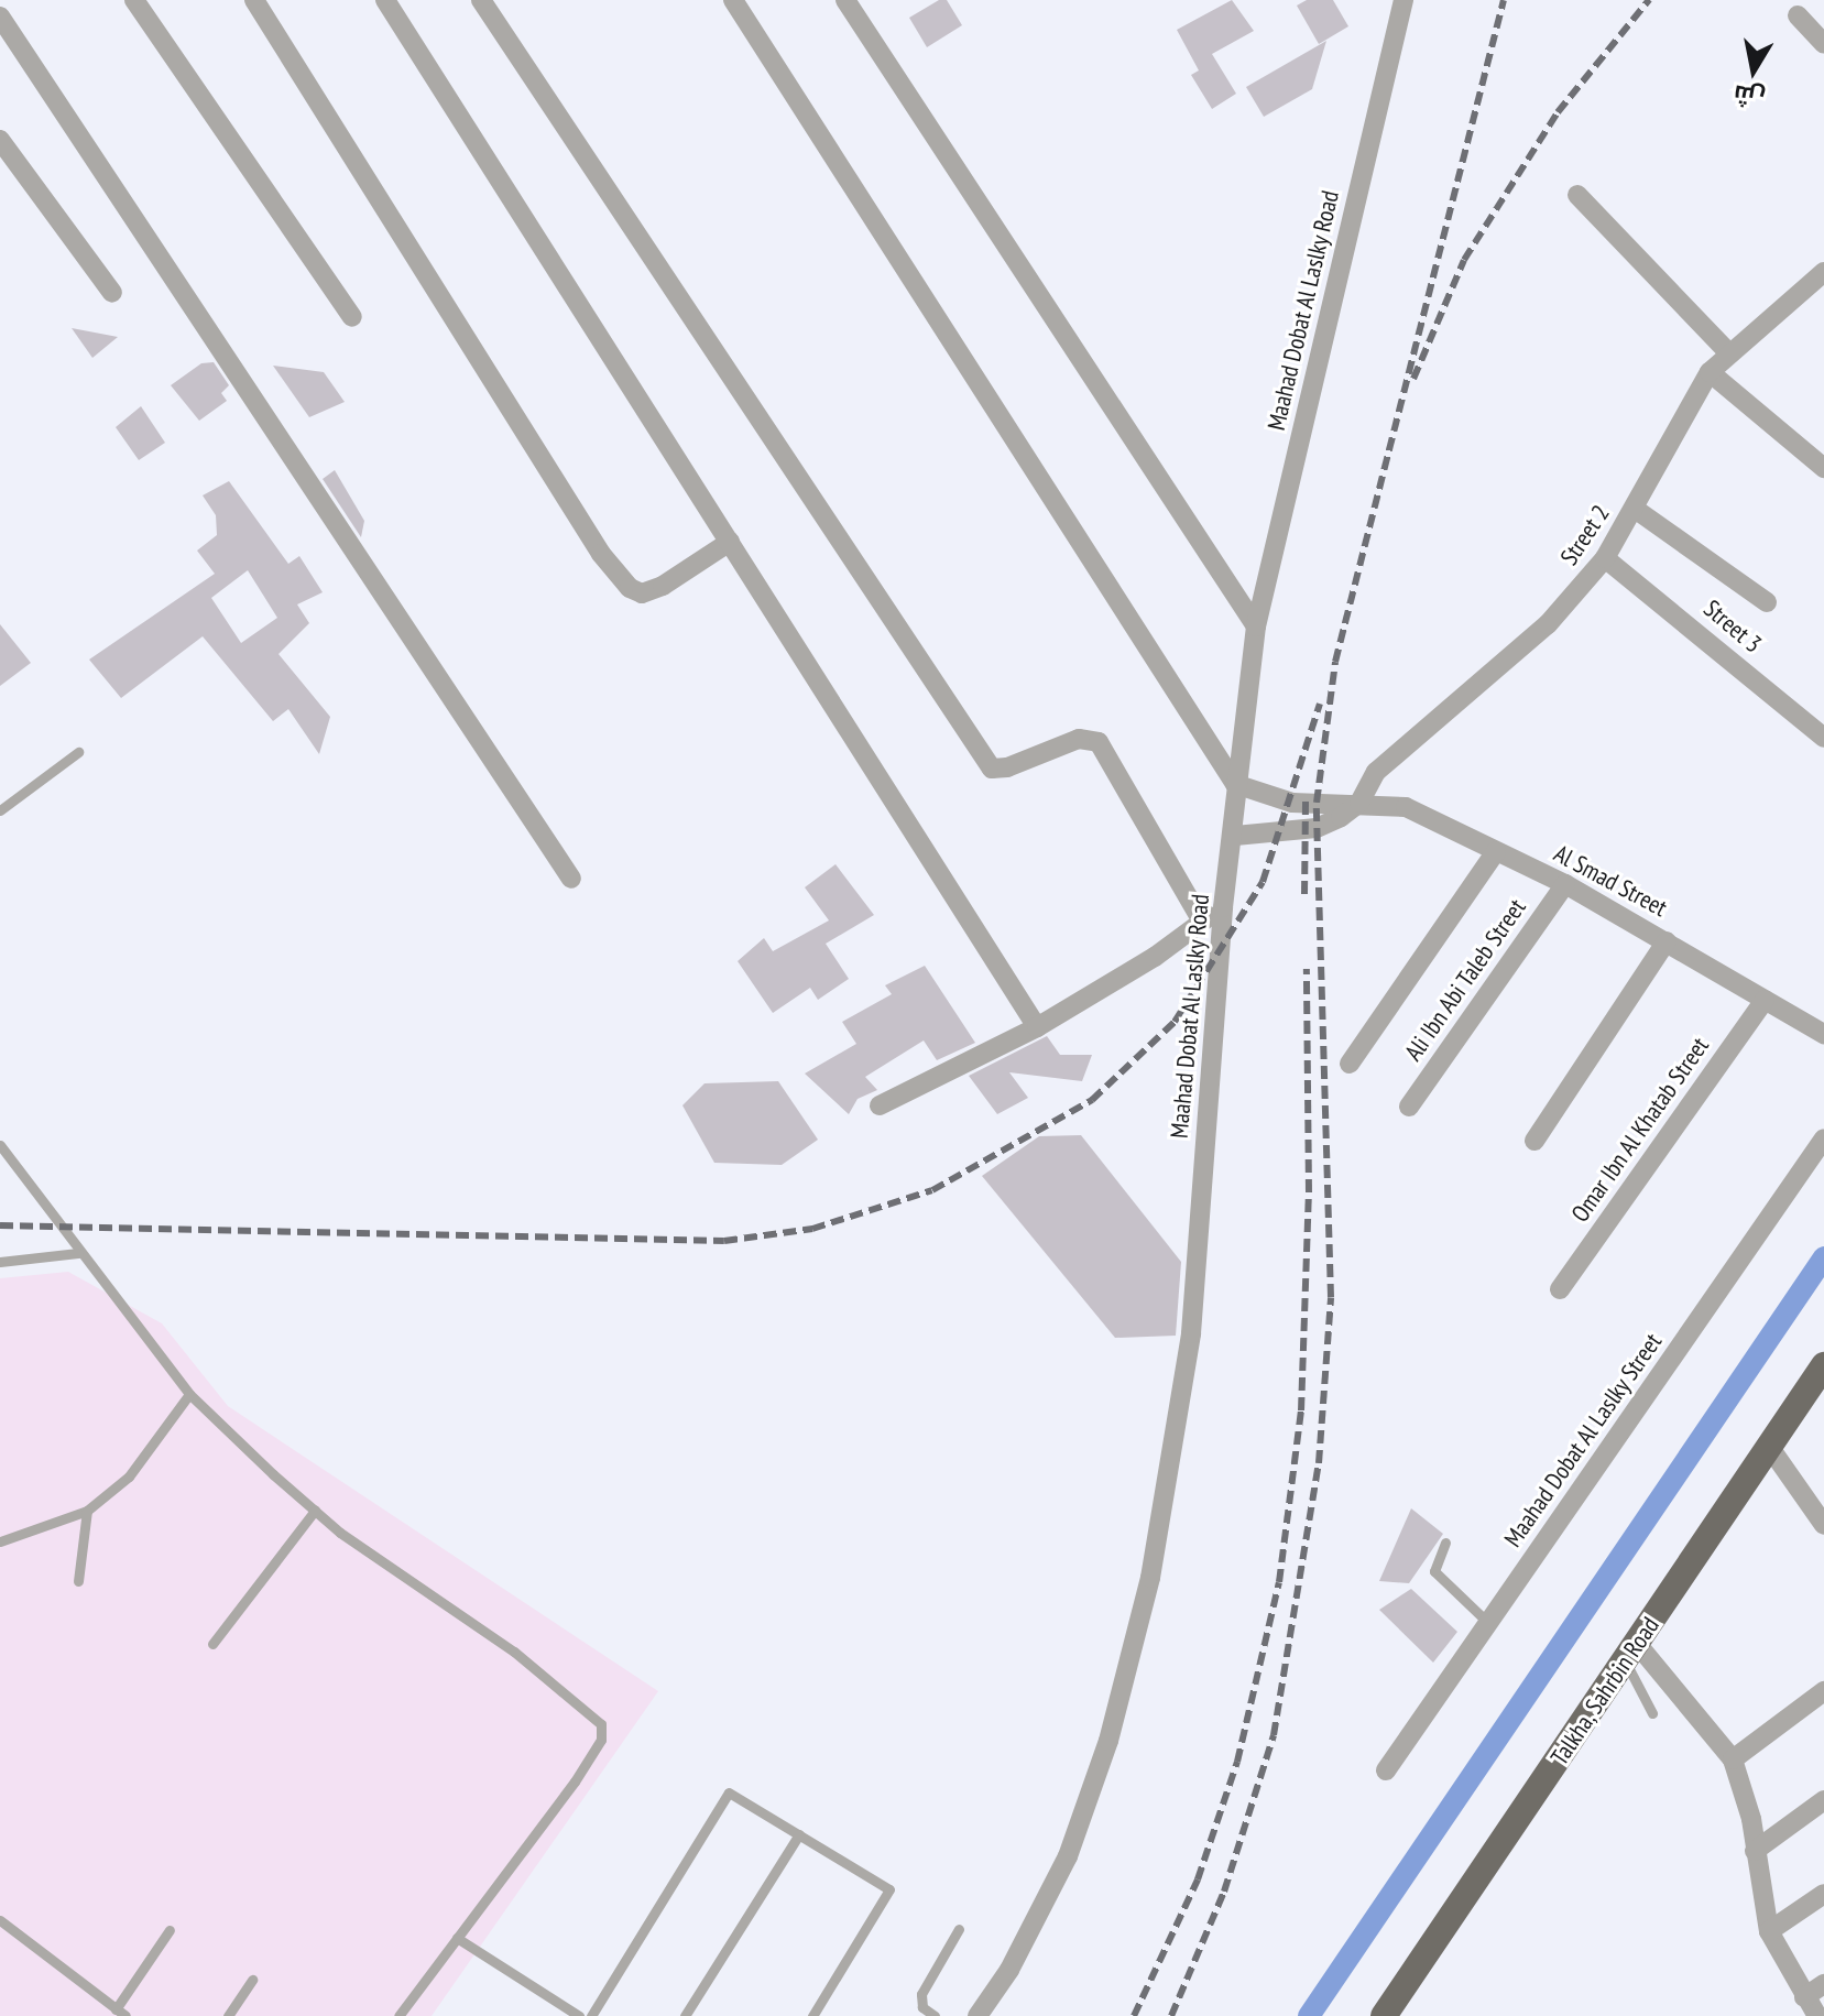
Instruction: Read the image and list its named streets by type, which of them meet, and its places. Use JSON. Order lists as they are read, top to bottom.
{
  "streets": {
    "main road": ["Talkha, Sahrbin Road"],
    "street": [
      "Maahad Dobat Al Laslky Road",
      "Street 2",
      "Street 3",
      "Al Smad Street",
      "Ali Ibn Abi Taleb Street",
      "Omar Ibn Al Khatab Street",
      "Maahad Dobat Al Laslky Street"
    ]
  },
  "crossings": [
    ["Maahad Dobat Al Laslky Road", "Al Smad Street"],
    ["Street 2", "Street 3"],
    ["Street 2", "Al Smad Street"],
    ["Al Smad Street", "Ali Ibn Abi Taleb Street"],
    ["Al Smad Street", "Omar Ibn Al Khatab Street"]
  ],
  "north": "bottom"
}
